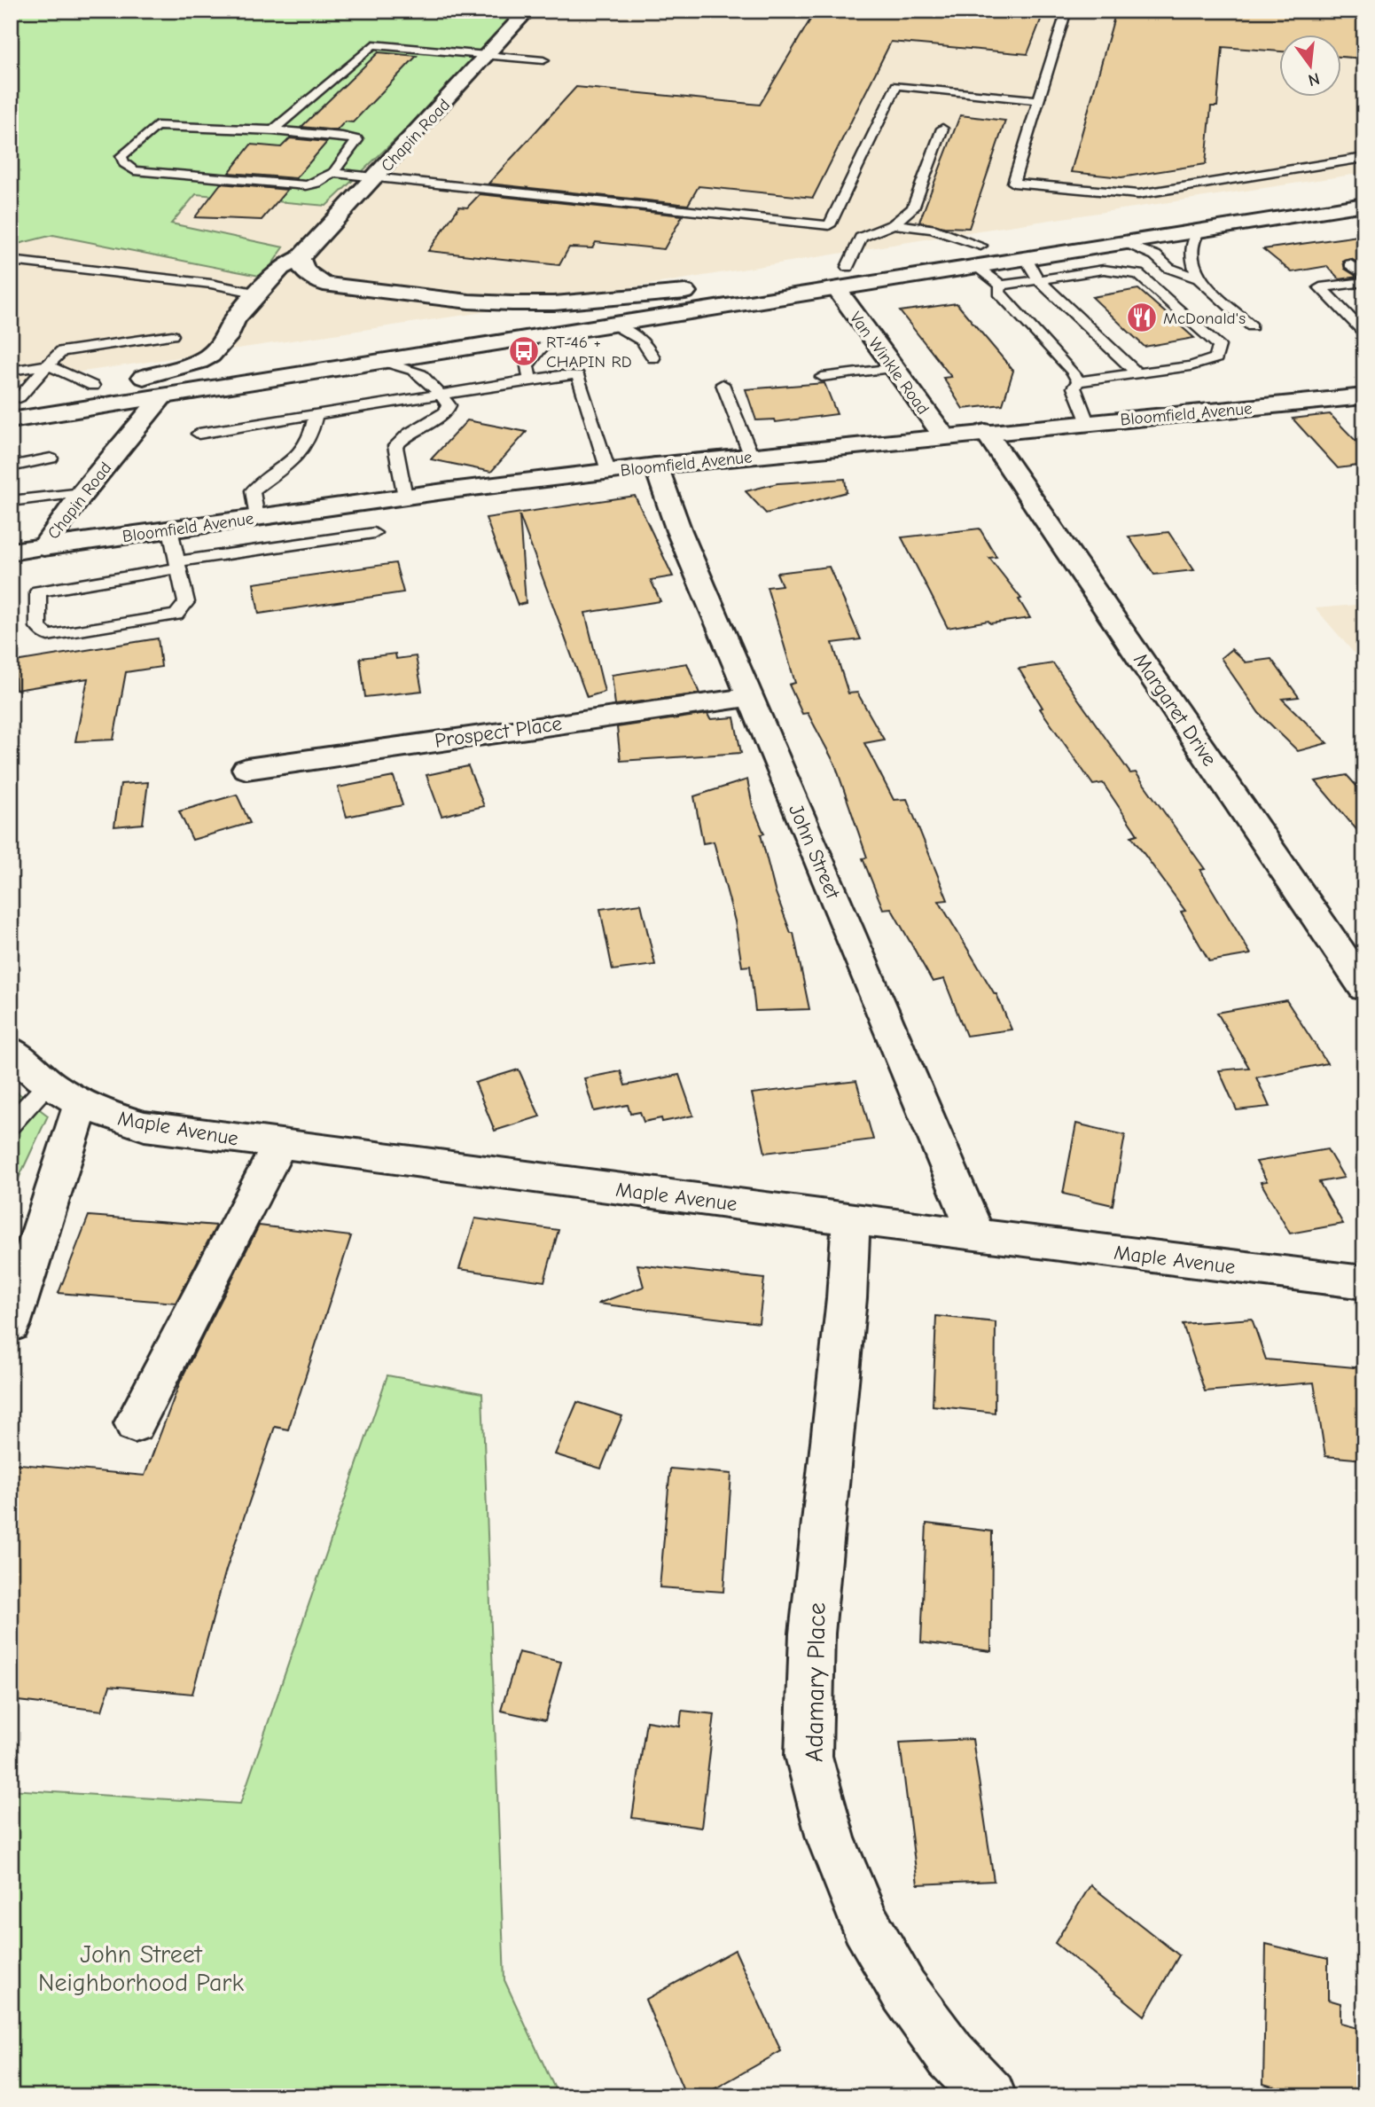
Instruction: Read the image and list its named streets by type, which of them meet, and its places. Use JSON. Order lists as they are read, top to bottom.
{
  "streets": {
    "main road": [
      "Chapin Road",
      "Van Winkle Road",
      "Bloomfield Avenue",
      "Margaret Drive",
      "Prospect Place",
      "John Street",
      "Maple Avenue",
      "Adamary Place"
    ]
  },
  "crossings": [
    ["Chapin Road", "Bloomfield Avenue"],
    ["Van Winkle Road", "Bloomfield Avenue"],
    ["Bloomfield Avenue", "Margaret Drive"],
    ["Bloomfield Avenue", "John Street"],
    ["Prospect Place", "John Street"],
    ["John Street", "Maple Avenue"],
    ["Maple Avenue", "Adamary Place"]
  ],
  "parks": ["John Street Neighborhood Park"],
  "places": {
    "restaurant": ["McDonald's"],
    "bus stop": ["RT-46 + CHAPIN RD"]
  },
  "north": "bottom"
}
